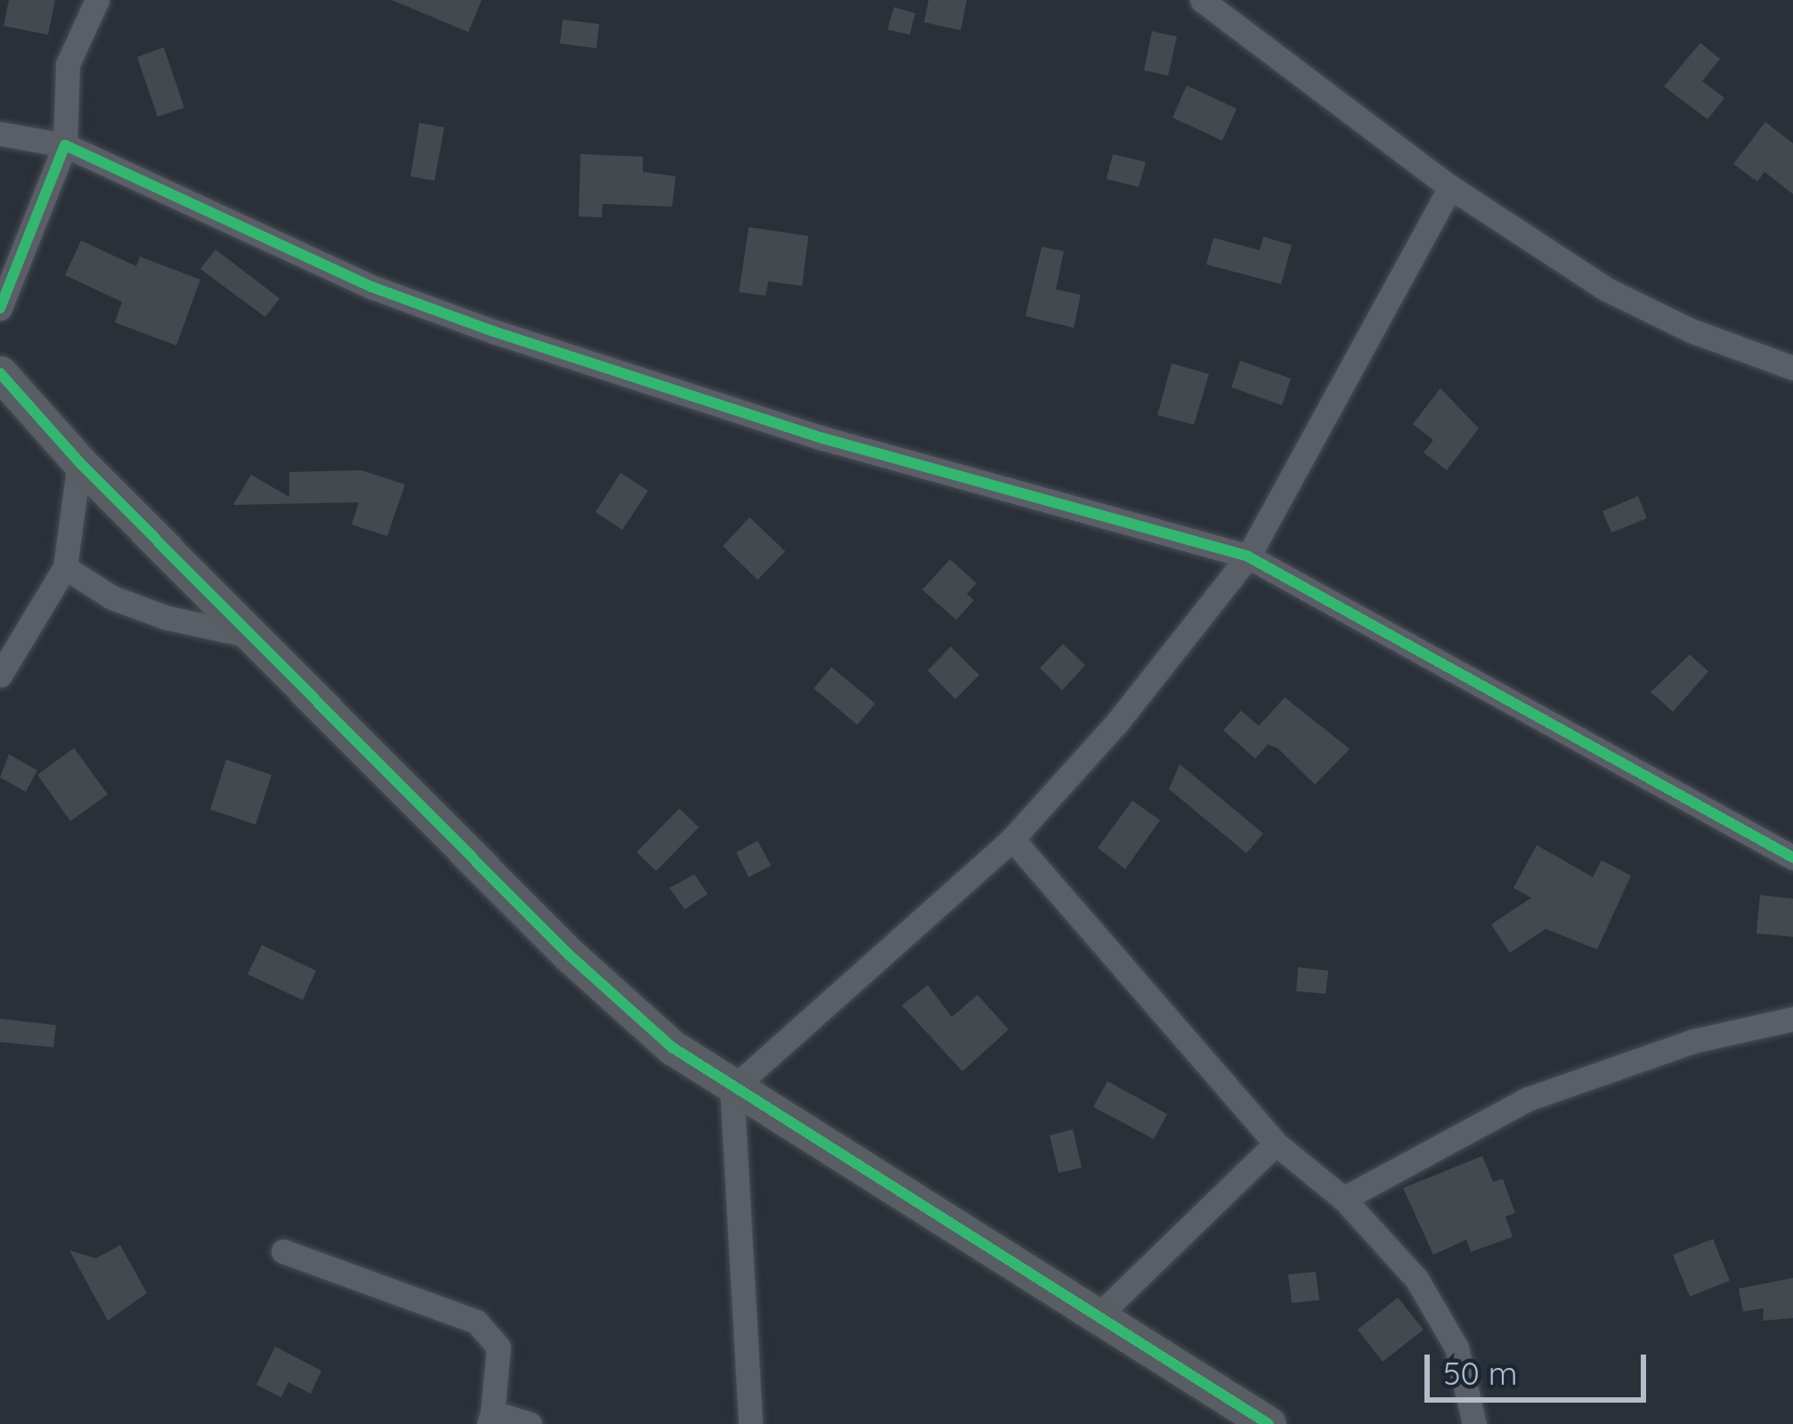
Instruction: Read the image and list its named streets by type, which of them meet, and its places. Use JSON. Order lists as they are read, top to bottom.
{
  "scale_bar": "50 m"
}
